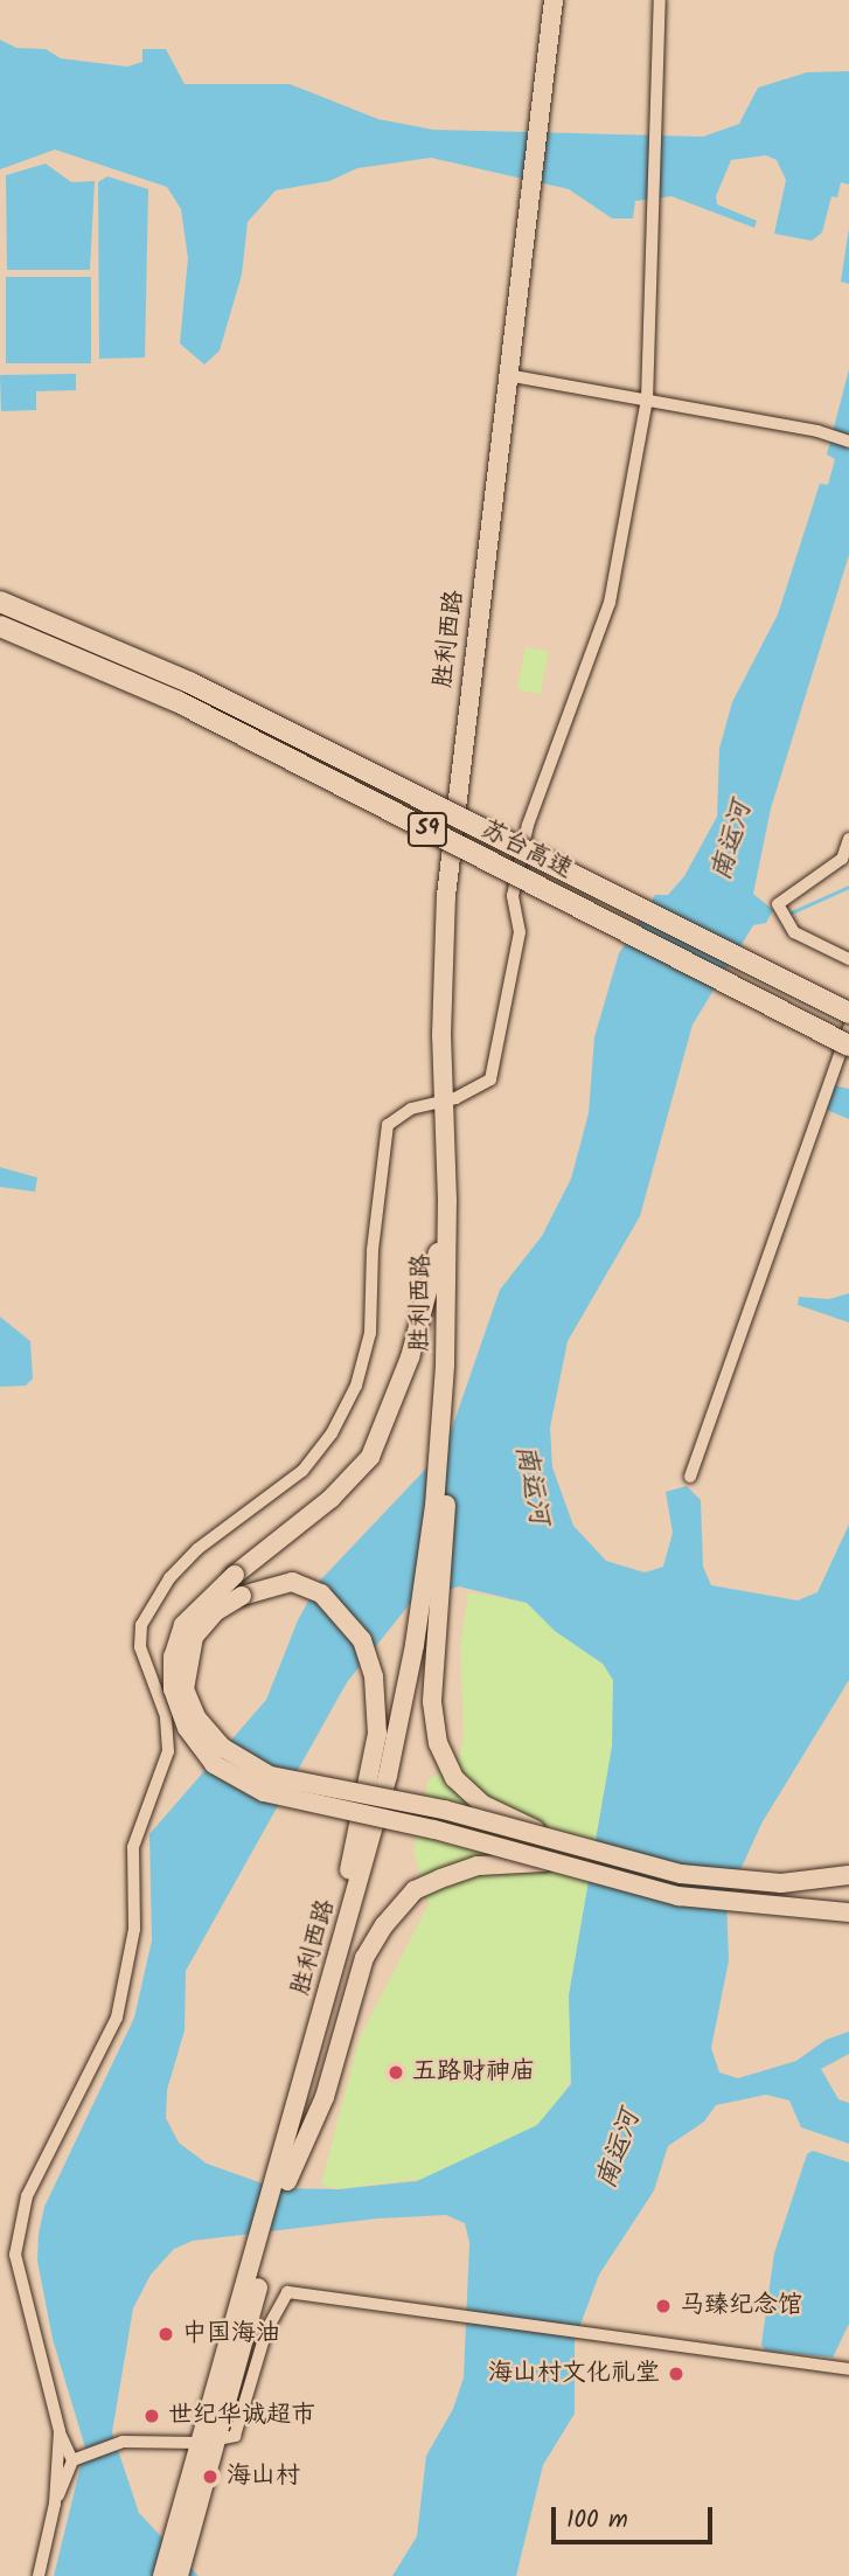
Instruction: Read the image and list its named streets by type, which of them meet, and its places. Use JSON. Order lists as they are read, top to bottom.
{
  "streets": {
    "highway": ["S9", "苏台高速"],
    "main road": ["胜利西路"]
  },
  "water": ["南运河"],
  "places": [
    "五路财神庙",
    "马臻纪念馆",
    "中国海油",
    "海山村文化礼堂",
    "世纪华诚超市",
    "海山村"
  ],
  "scale_bar": "100 m"
}
